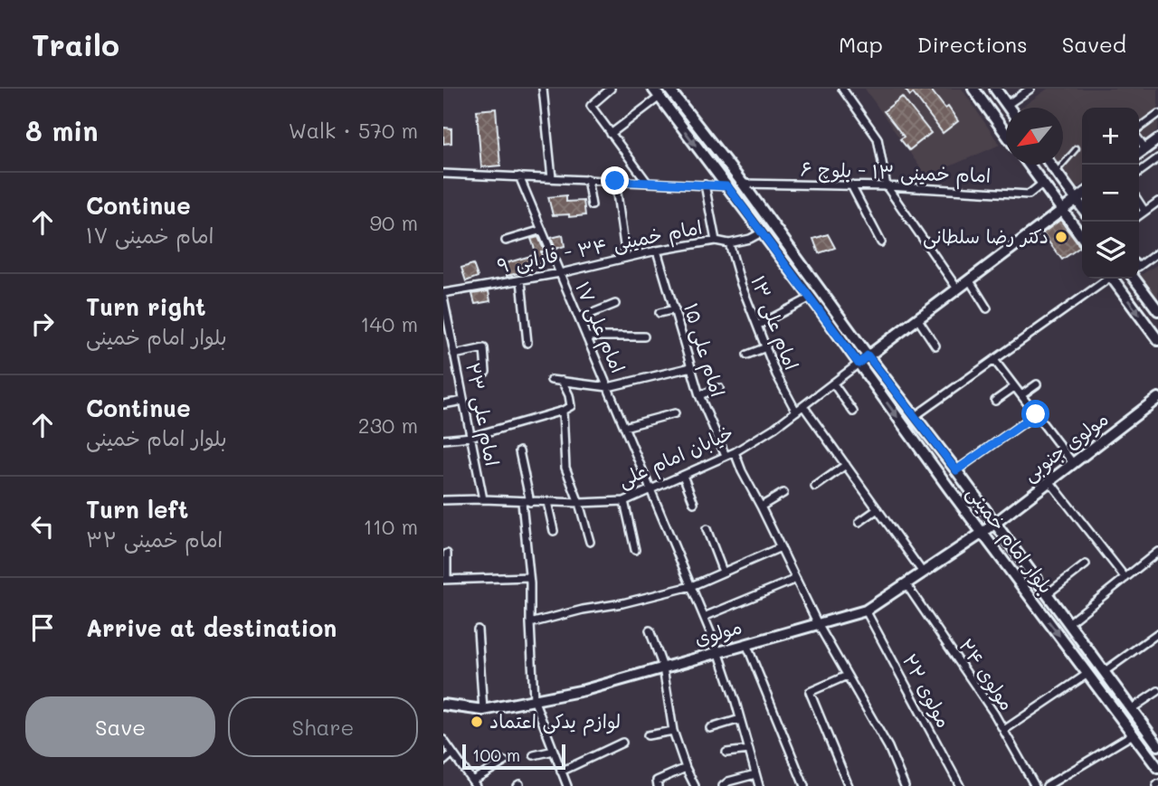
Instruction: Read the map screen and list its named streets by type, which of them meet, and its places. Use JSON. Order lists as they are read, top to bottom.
{
  "streets": {
    "main road": ["مولوی جنوبی", "بلوار امام خمینی", "مولوی"],
    "street": [
      "امام خمینی ۱۳ - بلوچ ۶",
      "امام خمینی ۳۴ - فارابی ۹",
      "امام علی ۱۳",
      "امام علی ۱۷",
      "امام علی ۱۵",
      "امام علی ۲۳",
      "خیابان امام علی",
      "مولوی ۲۴",
      "مولوی ۲۲"
    ]
  },
  "crossings": [
    ["امام خمینی ۱۳ - بلوچ ۶", "بلوار امام خمینی"],
    ["امام خمینی ۳۴ - فارابی ۹", "امام علی ۱۳"],
    ["امام خمینی ۳۴ - فارابی ۹", "امام علی ۱۷"],
    ["امام خمینی ۳۴ - فارابی ۹", "امام علی ۱۵"],
    ["امام خمینی ۳۴ - فارابی ۹", "امام علی ۲۳"],
    ["امام خمینی ۳۴ - فارابی ۹", "بلوار امام خمینی"],
    ["امام علی ۱۳", "خیابان امام علی"],
    ["امام علی ۱۷", "خیابان امام علی"],
    ["امام علی ۱۷", "مولوی"],
    ["امام علی ۱۵", "خیابان امام علی"],
    ["امام علی ۲۳", "خیابان امام علی"],
    ["مولوی جنوبی", "بلوار امام خمینی"],
    ["مولوی جنوبی", "مولوی"],
    ["خیابان امام علی", "بلوار امام خمینی"],
    ["بلوار امام خمینی", "مولوی"],
    ["مولوی", "مولوی ۲۴"],
    ["مولوی", "مولوی ۲۲"]
  ],
  "places": ["دکتر رضا سلطانی", "لوازم یدکی اعتماد"],
  "scale_bar": "100 m",
  "north": "bottom left",
  "page": {
    "header": "Trailo",
    "nav": ["Map", "Directions", "Saved"],
    "heading": ["8 min", "Walk · 570 m"],
    "map_buttons": ["+", "−"],
    "list": [
      ["Continue", "امام خمینی ۱۷", "90 m"],
      ["Turn right", "بلوار امام خمینی", "140 m"],
      ["Continue", "بلوار امام خمینی", "230 m"],
      ["Turn left", "امام خمینی ۳۲", "110 m"],
      "Arrive at destination"
    ],
    "buttons": ["Save", "Share"],
    "scale": "100 m"
  }
}
